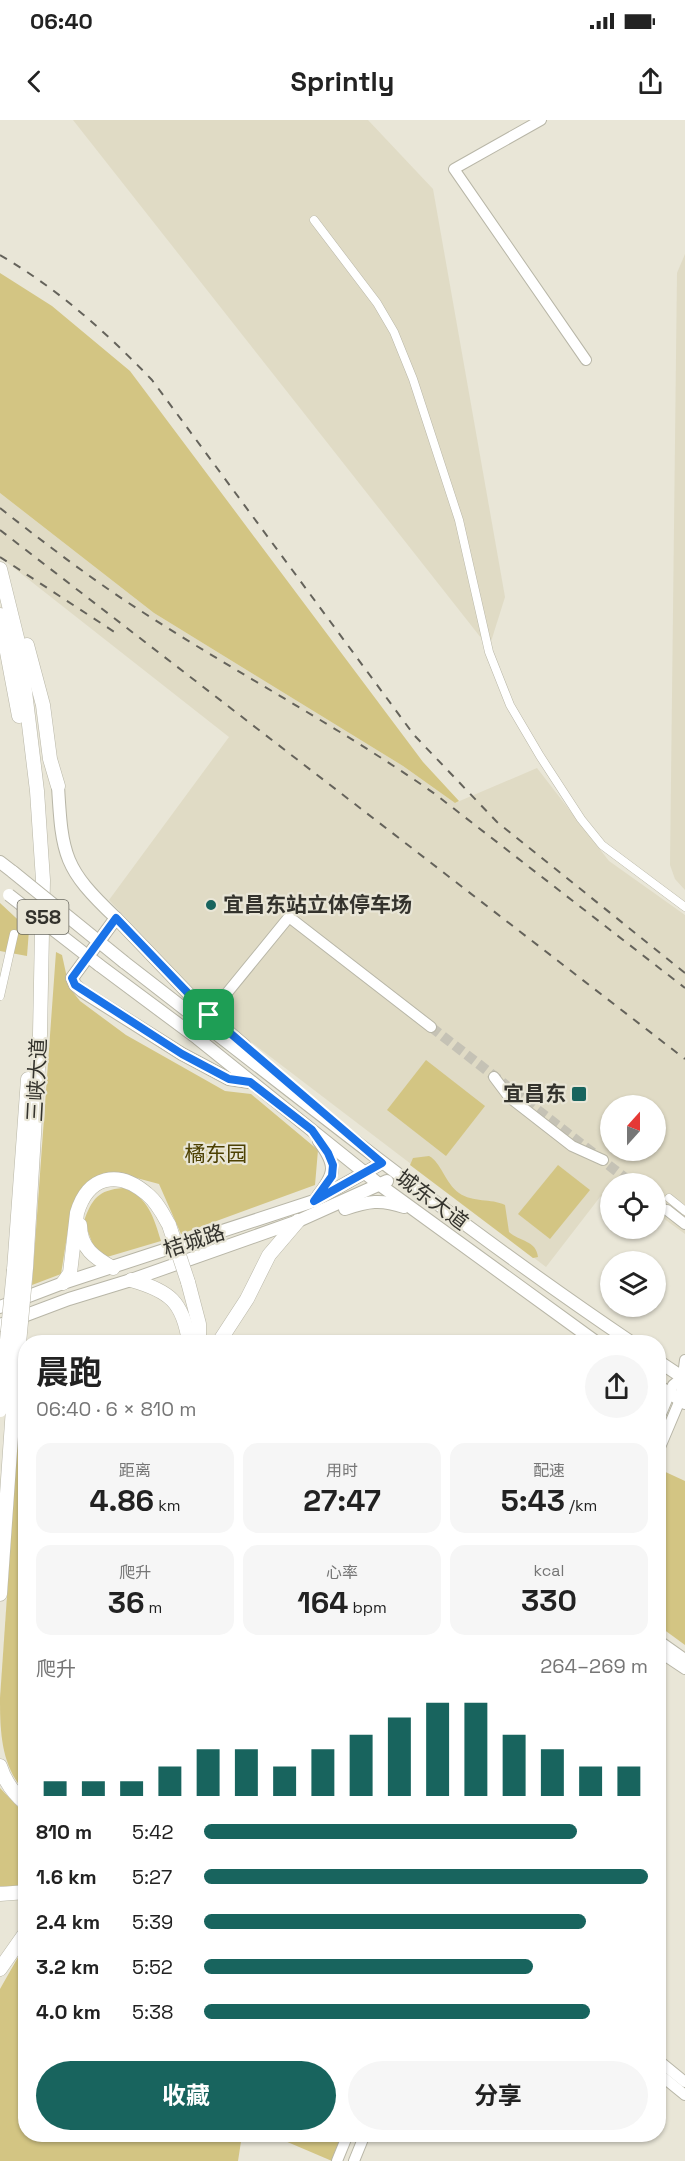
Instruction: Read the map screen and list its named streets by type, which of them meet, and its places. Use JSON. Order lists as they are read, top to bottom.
{
  "streets": {
    "highway": ["S58", "三峡大道"],
    "main road": ["城东大道", "桔城路"]
  },
  "crossings": [
    ["城东大道", "桔城路"]
  ],
  "parks": ["橘东园"],
  "places": {
    "other": ["宜昌东站立体停车场"],
    "transit": ["宜昌东"]
  },
  "north": "top",
  "page": {
    "status": "06:40",
    "header": "Sprintly",
    "heading": ["晨跑", "06:40 · 6 × 810 m"],
    "stats": [
      ["距离", "4.86 km"],
      ["用时", "27:47"],
      ["配速", "5:43 /km"],
      ["爬升", "36 m"],
      ["心率", "164 bpm"],
      ["kcal", "330"]
    ],
    "chart": ["爬升", "264–269 m"],
    "list": [
      {
        "name": "810 m",
        "note": "5:42"
      },
      {
        "name": "1.6 km",
        "note": "5:27"
      },
      {
        "name": "2.4 km",
        "note": "5:39"
      },
      {
        "name": "3.2 km",
        "note": "5:52"
      },
      {
        "name": "4.0 km",
        "note": "5:38"
      }
    ],
    "buttons": ["收藏", "分享"]
  }
}
